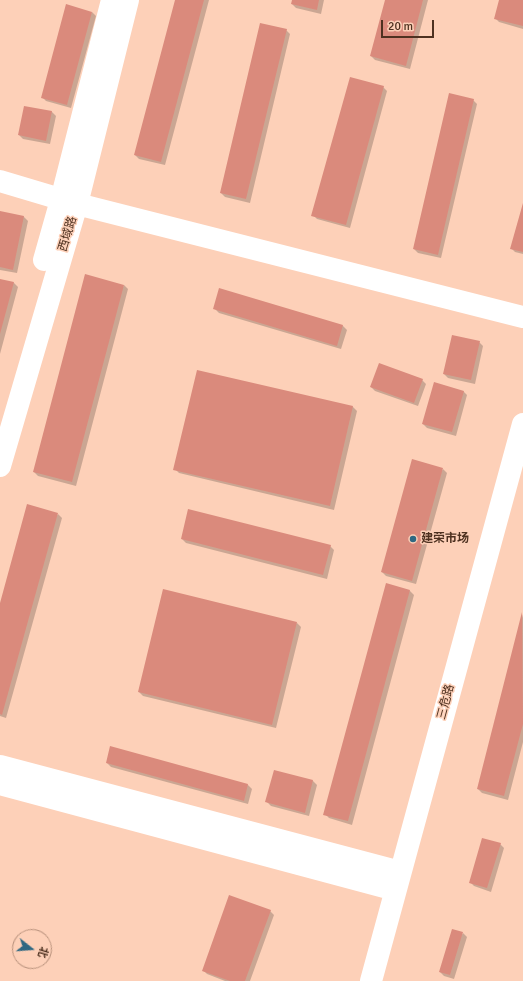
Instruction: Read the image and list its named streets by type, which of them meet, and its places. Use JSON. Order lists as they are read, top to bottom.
{
  "streets": {
    "main road": ["西域路", "三危路"]
  },
  "places": ["建荣市场"],
  "scale_bar": "20 m",
  "north": "right"
}
